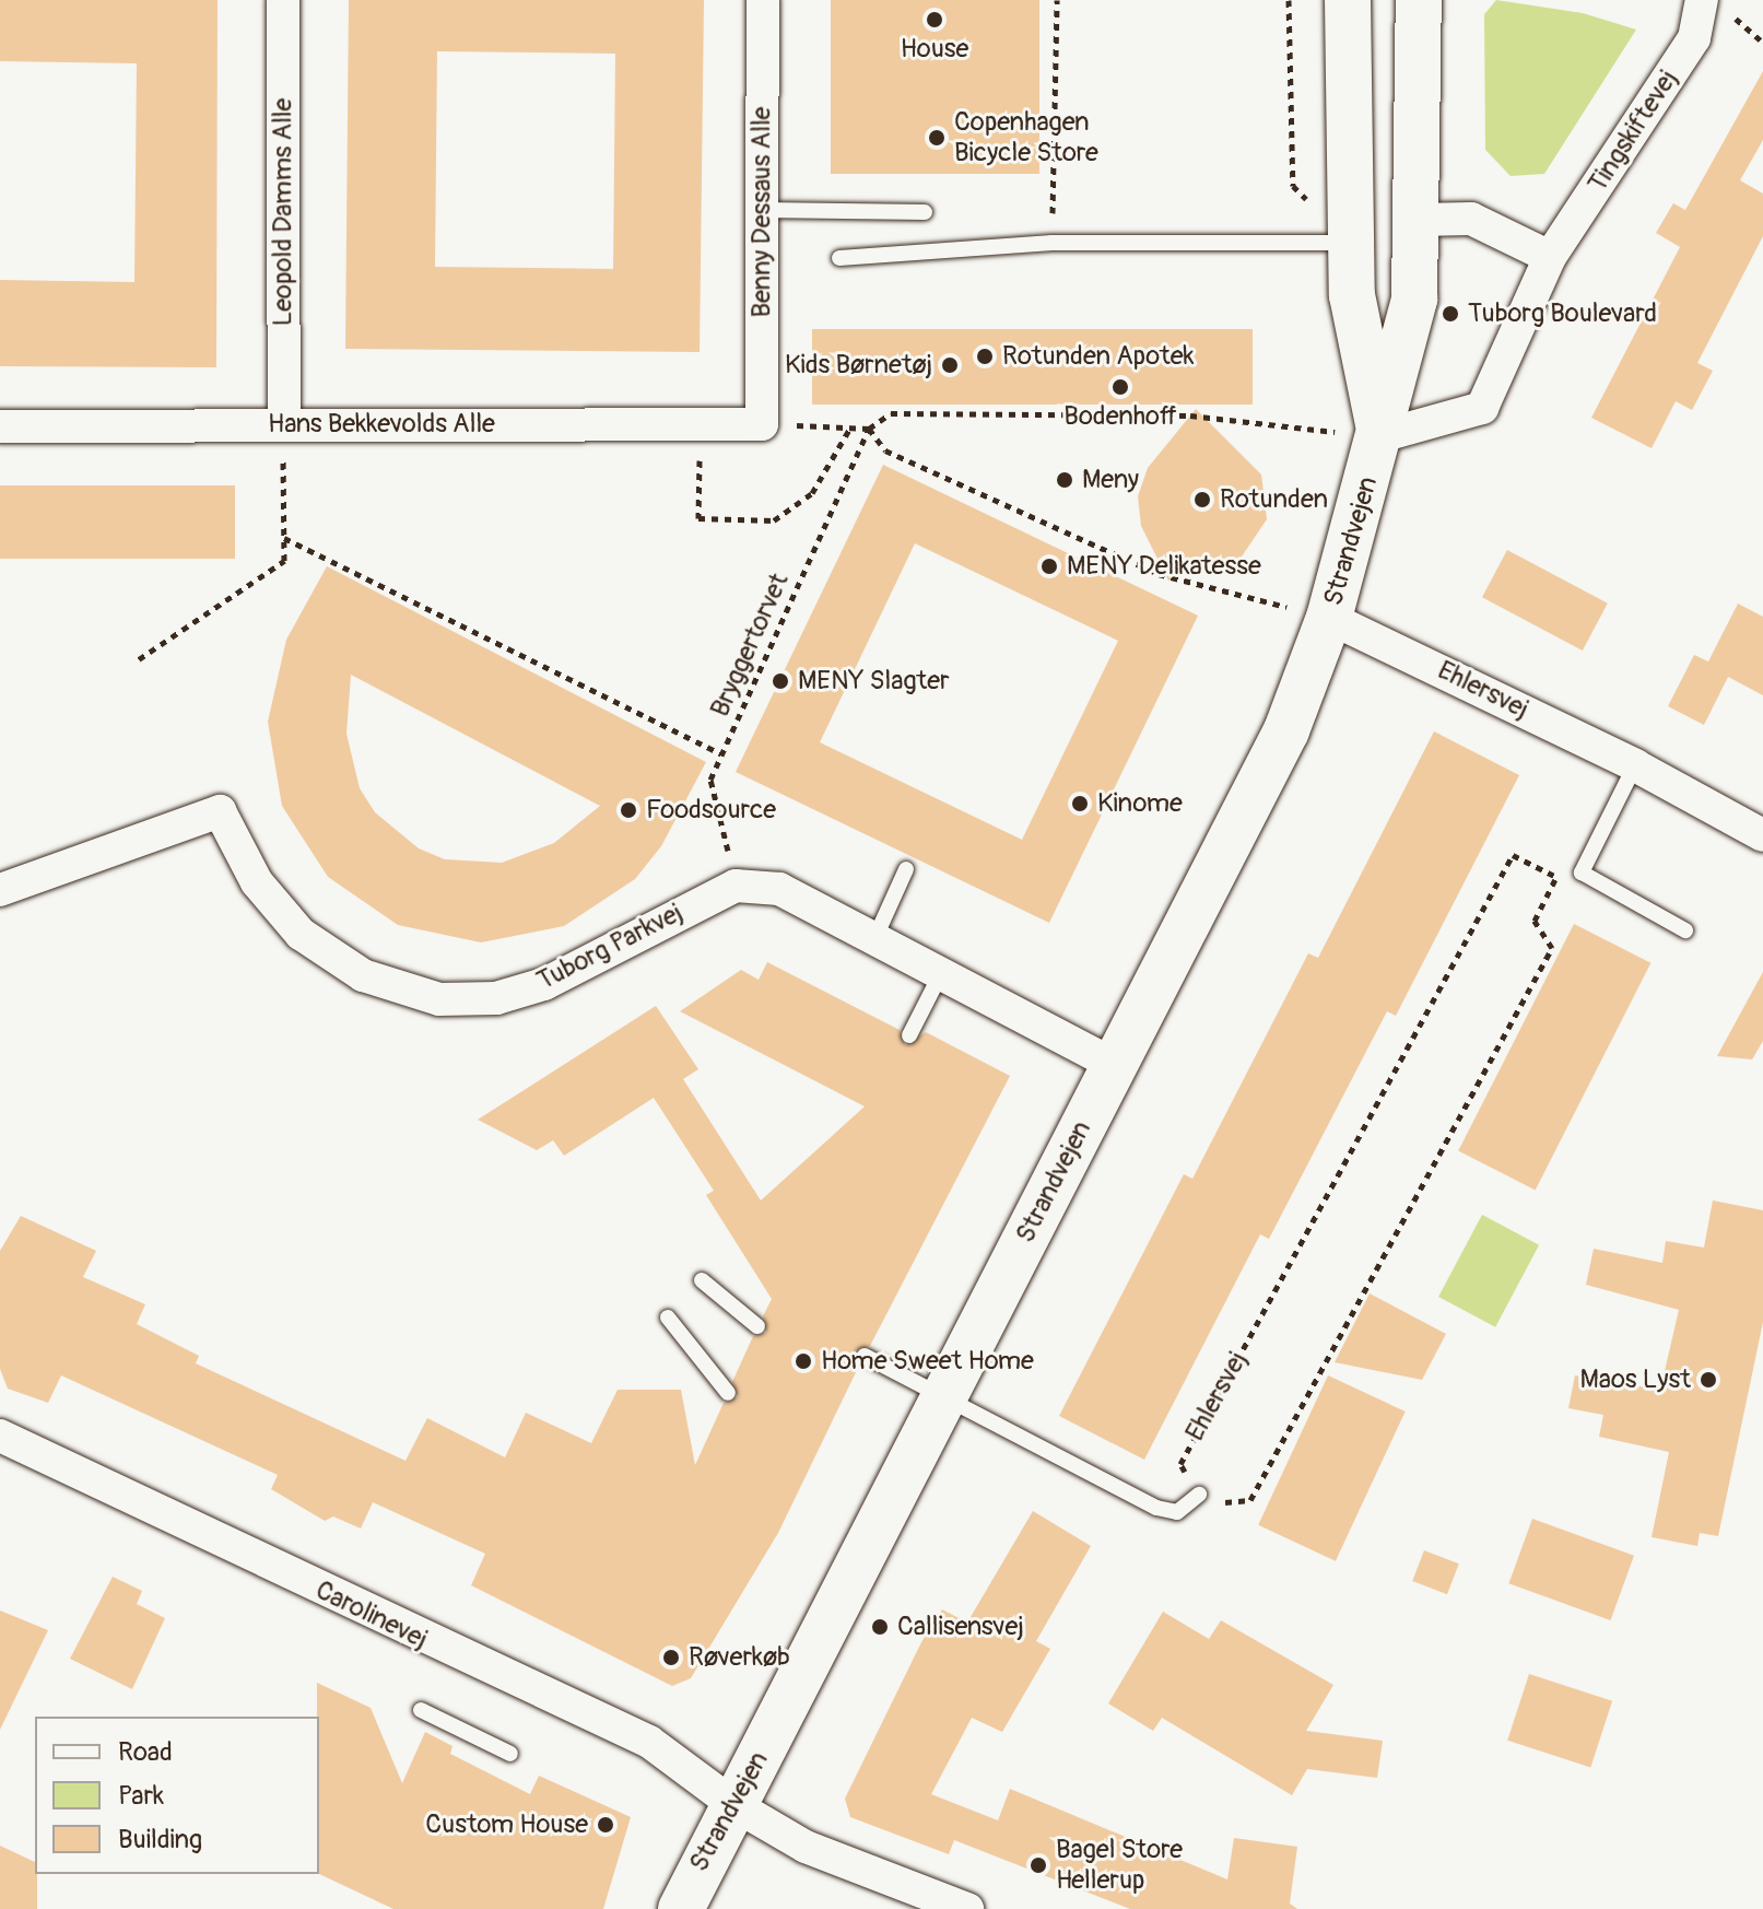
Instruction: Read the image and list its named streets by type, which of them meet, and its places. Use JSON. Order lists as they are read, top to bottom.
{
  "streets": {
    "main road": ["Strandvejen"],
    "street": [
      "Tingskiftevej",
      "Leopold Damms Alle",
      "Benny Dessaus Alle",
      "Hans Bekkevolds Alle",
      "Ehlersvej",
      "Tuborg Parkvej",
      "Carolinevej"
    ],
    "path": ["Bryggertorvet"]
  },
  "crossings": [
    ["Tingskiftevej", "Strandvejen"],
    ["Leopold Damms Alle", "Hans Bekkevolds Alle"],
    ["Benny Dessaus Alle", "Hans Bekkevolds Alle"],
    ["Strandvejen", "Ehlersvej"],
    ["Strandvejen", "Carolinevej"],
    ["Bryggertorvet", "Tuborg Parkvej"]
  ],
  "places": [
    "House",
    "Copenhagen Bicycle Store",
    "Tuborg Boulevard",
    "Rotunden Apotek",
    "Kids Børnetøj",
    "Bodenhoff",
    "Meny",
    "Rotunden",
    "MENY Delikatesse",
    "MENY Slagter",
    "Kinome",
    "Foodsource",
    "Home Sweet Home",
    "Maos Lyst",
    "Callisensvej",
    "Røverkøb",
    "Custom House",
    "Bagel Store Hellerup"
  ],
  "legend": ["Road", "Park", "Building"]
}
